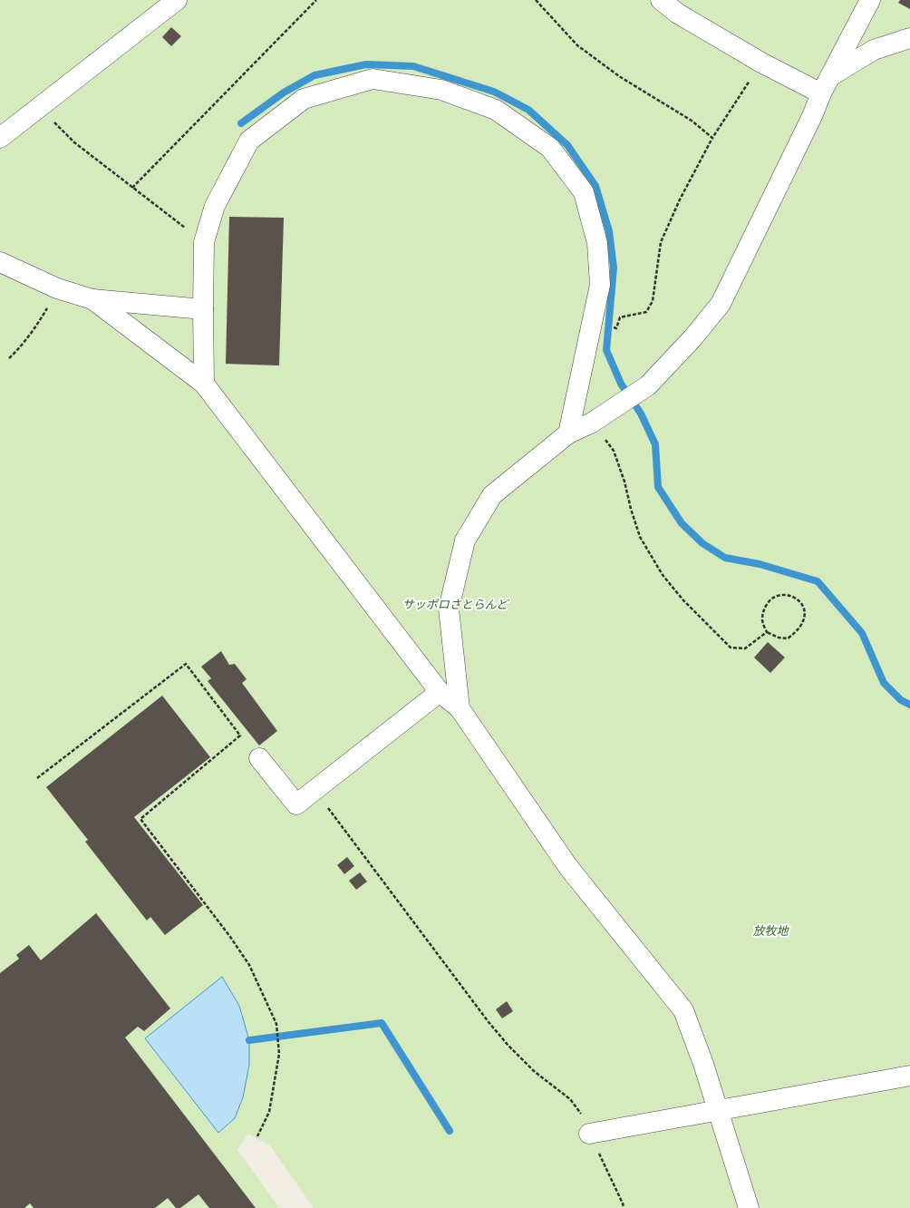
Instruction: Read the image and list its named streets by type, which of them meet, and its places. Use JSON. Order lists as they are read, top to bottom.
{
  "parks": ["サッポロさとらんど", "放牧地"]
}
